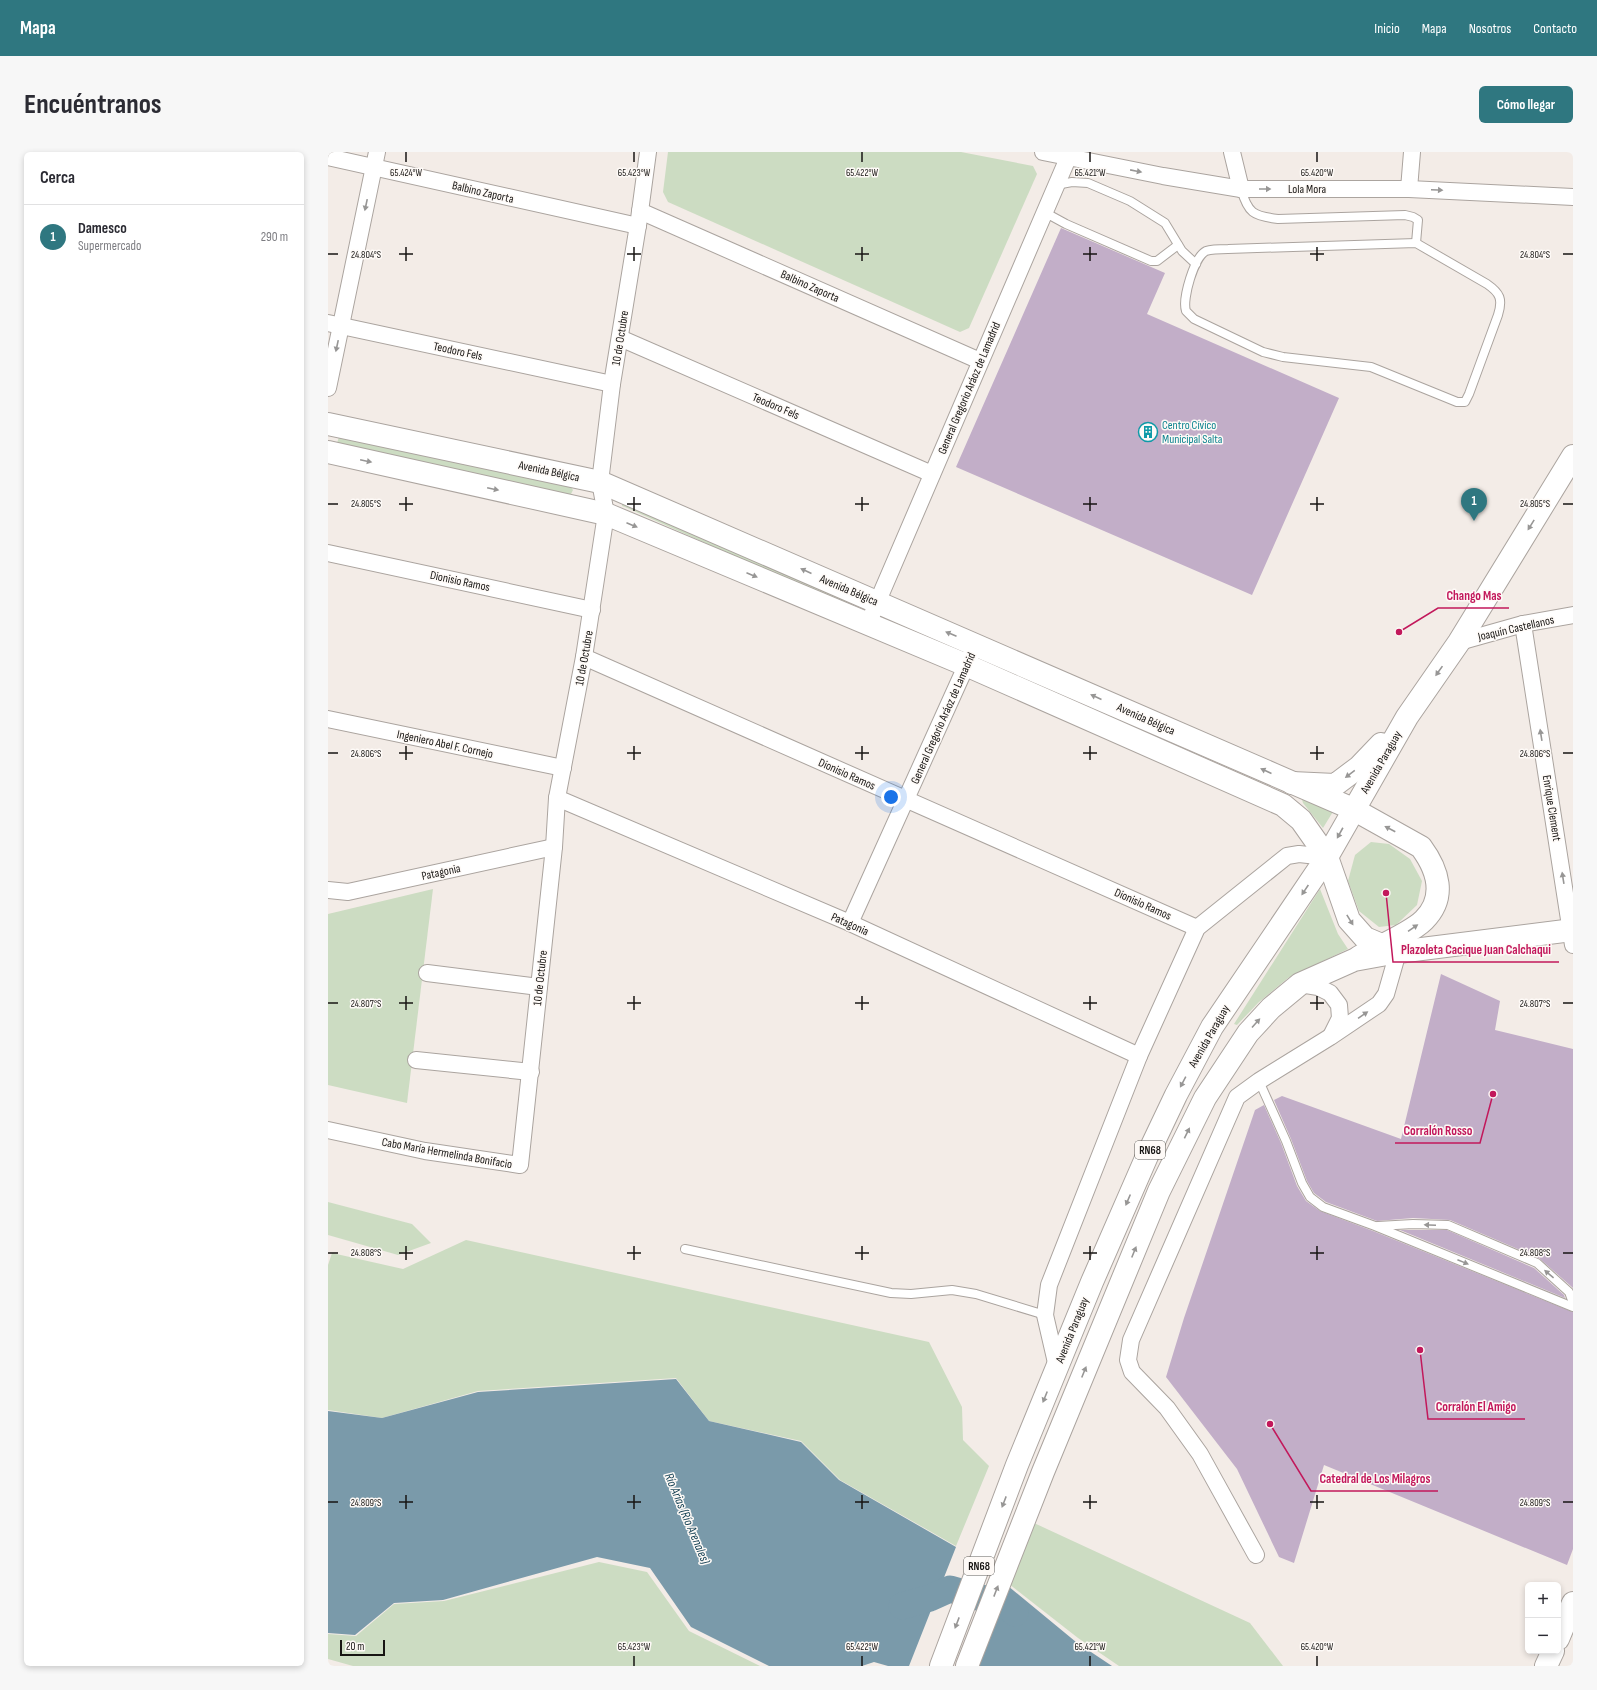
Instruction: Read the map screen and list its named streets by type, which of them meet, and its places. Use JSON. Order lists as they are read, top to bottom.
{
  "streets": {
    "main road": ["Avenida Bélgica", "Avenida Paraguay", "RN68"],
    "street": [
      "Lola Mora",
      "Balbino Zaporta",
      "10 de Octubre",
      "Teodoro Fels",
      "General Gregorio Aráoz de Lamadrid",
      "Dionisio Ramos",
      "Joaquín Castellanos",
      "Ingeniero Abel F. Cornejo",
      "Enrique Clement",
      "Patagonia",
      "Cabo María Hermelinda Bonifacio"
    ]
  },
  "crossings": [
    ["Lola Mora", "General Gregorio Aráoz de Lamadrid"],
    ["Balbino Zaporta", "10 de Octubre"],
    ["Balbino Zaporta", "General Gregorio Aráoz de Lamadrid"],
    ["10 de Octubre", "Teodoro Fels"],
    ["10 de Octubre", "Avenida Bélgica"],
    ["10 de Octubre", "Dionisio Ramos"],
    ["10 de Octubre", "Ingeniero Abel F. Cornejo"],
    ["10 de Octubre", "Patagonia"],
    ["10 de Octubre", "Cabo María Hermelinda Bonifacio"],
    ["Teodoro Fels", "General Gregorio Aráoz de Lamadrid"],
    ["General Gregorio Aráoz de Lamadrid", "Avenida Bélgica"],
    ["General Gregorio Aráoz de Lamadrid", "Dionisio Ramos"],
    ["General Gregorio Aráoz de Lamadrid", "Patagonia"],
    ["Avenida Bélgica", "Avenida Paraguay"],
    ["Avenida Bélgica", "RN68"],
    ["Joaquín Castellanos", "Avenida Paraguay"],
    ["Joaquín Castellanos", "Enrique Clement"],
    ["Avenida Paraguay", "RN68"]
  ],
  "one_way": ["Lola Mora", "Enrique Clement"],
  "water": ["Río Arias (Río Arenales)"],
  "places": {
    "building": ["Centro Cívico Municipal Salta"],
    "other": [
      "Chango Mas",
      "Plazoleta Cacique Juan Calchaqui",
      "Corralón Rosso",
      "Corralón El Amigo",
      "Catedral de Los Milagros"
    ]
  },
  "scale_bar": "20 m",
  "page": {
    "header": "Mapa",
    "nav": [
      "Inicio",
      "Mapa",
      "Nosotros",
      "Contacto"
    ],
    "buttons": "Cómo llegar",
    "title": "Encuéntranos",
    "heading": "Cerca",
    "list": [
      {
        "mark": "1",
        "name": "Damesco",
        "note": "Supermercado",
        "value": "290 m"
      }
    ],
    "pins": "1",
    "map_buttons": ["+", "−"],
    "scale": "20 m"
  },
  "coordinates": [
    "65.424°W",
    "65.423°W",
    "65.422°W",
    "65.421°W",
    "65.420°W",
    "24.804°S",
    "24.805°S",
    "24.806°S",
    "24.807°S",
    "24.808°S",
    "24.809°S"
  ]
}
